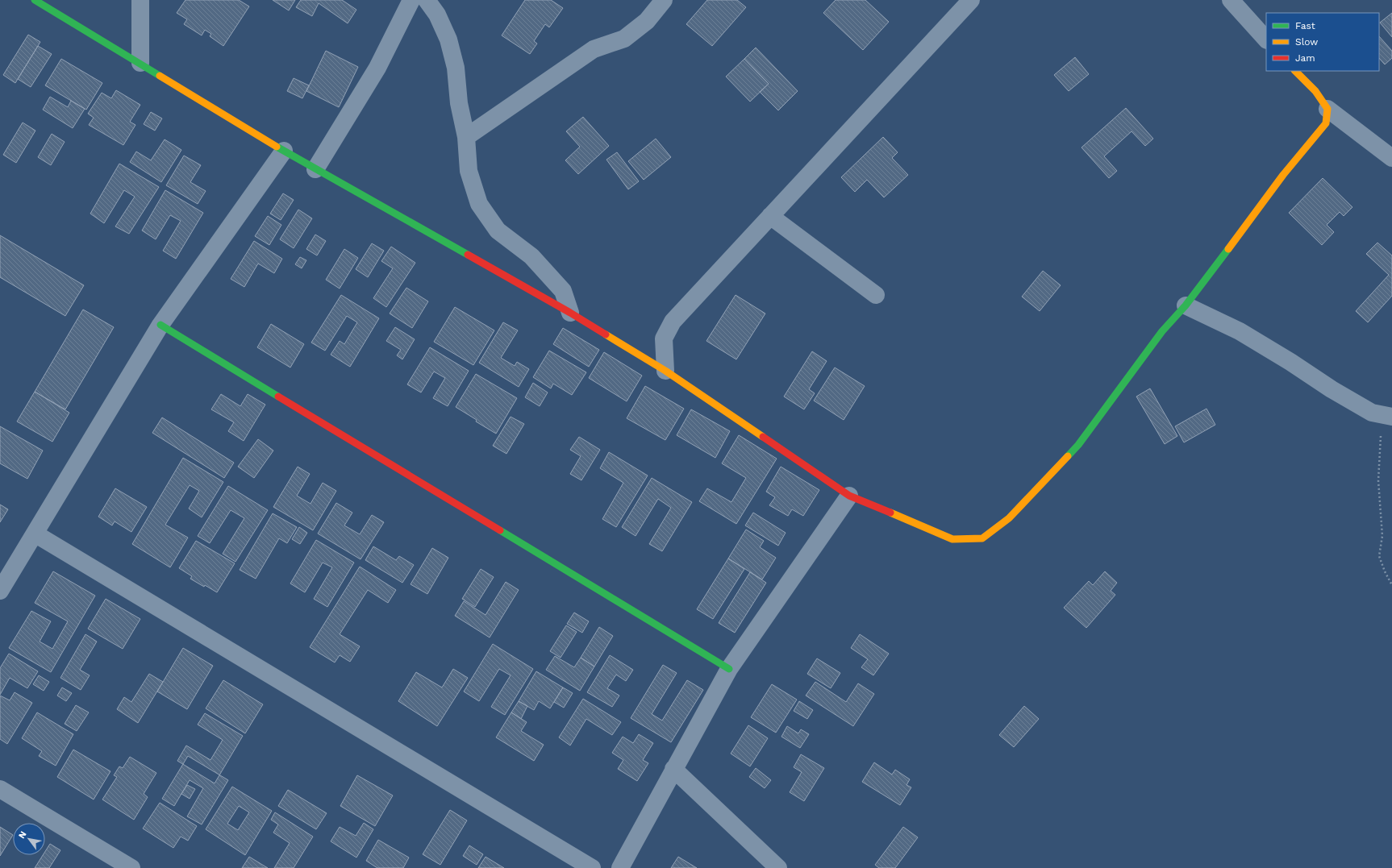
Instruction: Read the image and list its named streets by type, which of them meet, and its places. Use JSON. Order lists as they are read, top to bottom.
{
  "legend": ["Fast", "Slow", "Jam"],
  "north": "top left"
}
